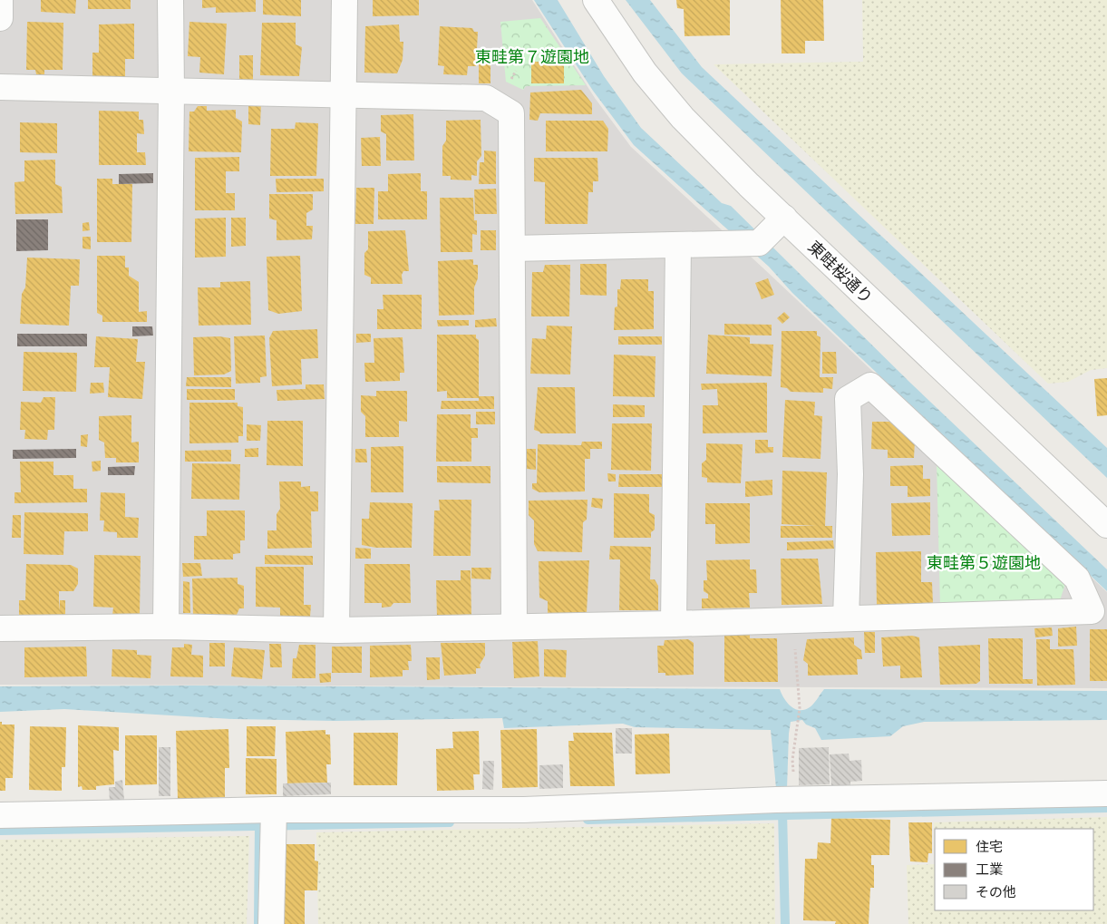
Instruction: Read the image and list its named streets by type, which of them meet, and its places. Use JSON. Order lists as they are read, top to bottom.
{
  "streets": {
    "street": ["東畦桜通り"]
  },
  "parks": ["東畦第７遊園地", "東畦第５遊園地"],
  "legend": ["住宅", "工業", "その他"]
}
